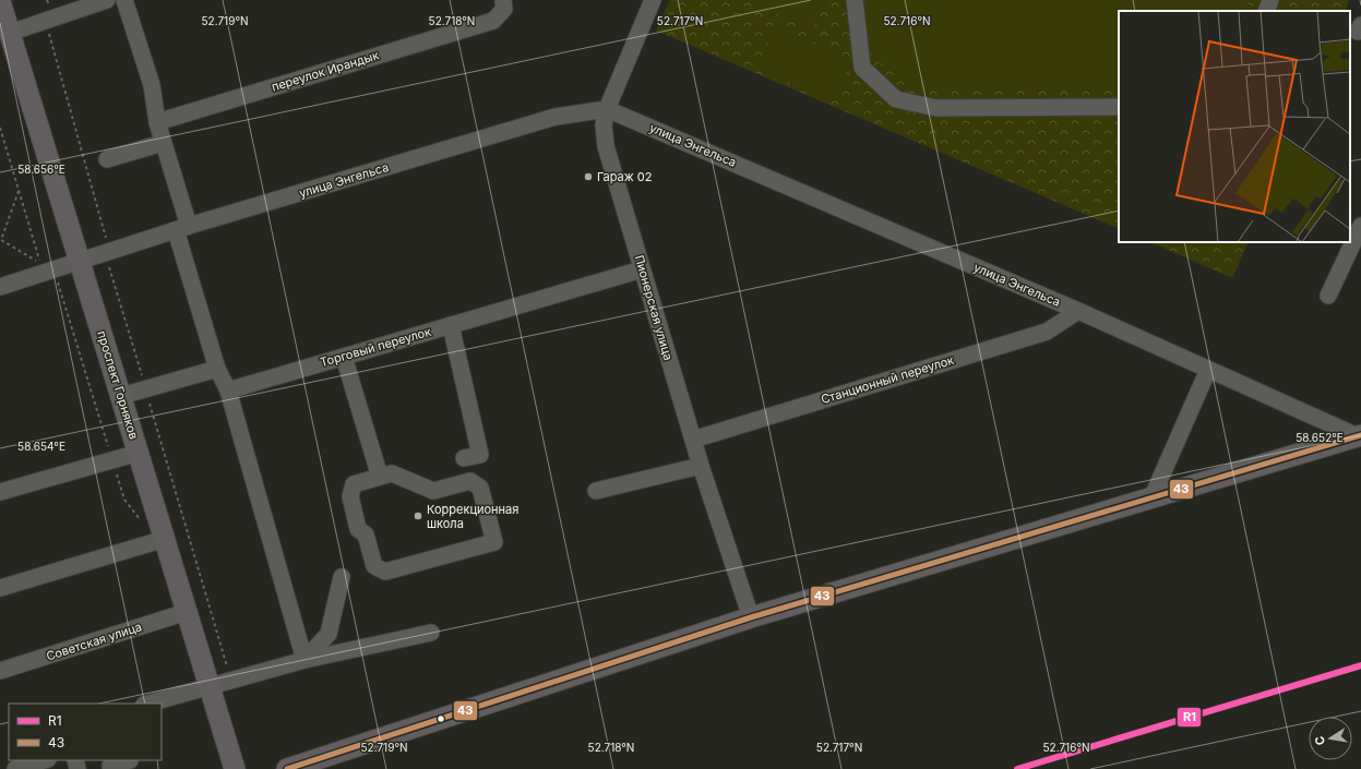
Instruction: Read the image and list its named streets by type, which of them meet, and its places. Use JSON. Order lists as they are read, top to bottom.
{
  "streets": {
    "main road": ["проспект Горняков"],
    "street": [
      "переулок Ирандык",
      "улица Энгельса",
      "Пионерская улица",
      "Торговый переулок",
      "Станционный переулок",
      "Советская улица"
    ]
  },
  "crossings": [
    ["улица Энгельса", "Пионерская улица"],
    ["улица Энгельса", "Станционный переулок"],
    ["улица Энгельса", "проспект Горняков"],
    ["Пионерская улица", "Торговый переулок"],
    ["Пионерская улица", "Станционный переулок"],
    ["проспект Горняков", "Советская улица"]
  ],
  "places": ["Гараж 02", "Коррекционная школа"],
  "lines": ["transit line 43", "transit line R1"],
  "legend": ["R1", "43"],
  "north": "left",
  "coordinates": [
    "52.719°N",
    "52.718°N",
    "52.717°N",
    "52.716°N",
    "58.656°E",
    "58.652°E",
    "58.654°E"
  ]
}
